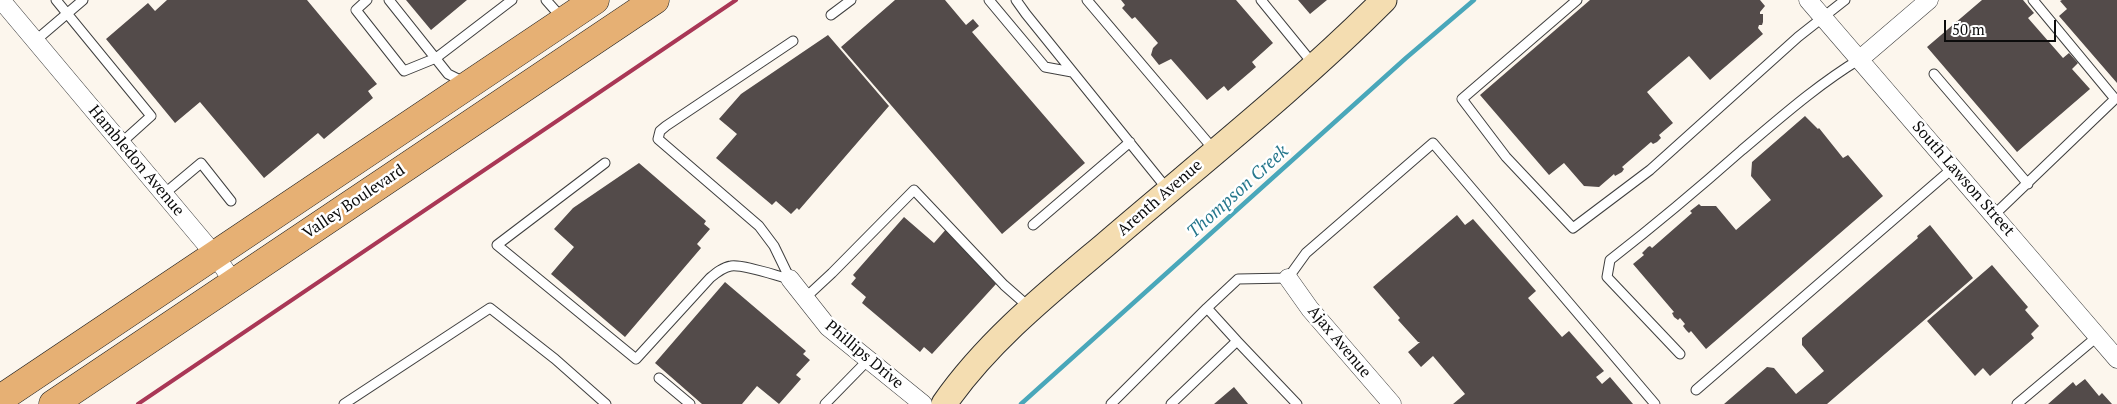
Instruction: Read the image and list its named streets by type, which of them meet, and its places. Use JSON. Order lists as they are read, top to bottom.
{
  "streets": {
    "main road": ["Valley Boulevard"],
    "street": [
      "Hambledon Avenue",
      "South Lawson Street",
      "Arenth Avenue",
      "Ajax Avenue",
      "Phillips Drive"
    ]
  },
  "crossings": [
    ["Hambledon Avenue", "Valley Boulevard"]
  ],
  "water": ["Thompson Creek"],
  "scale_bar": "50 m"
}
